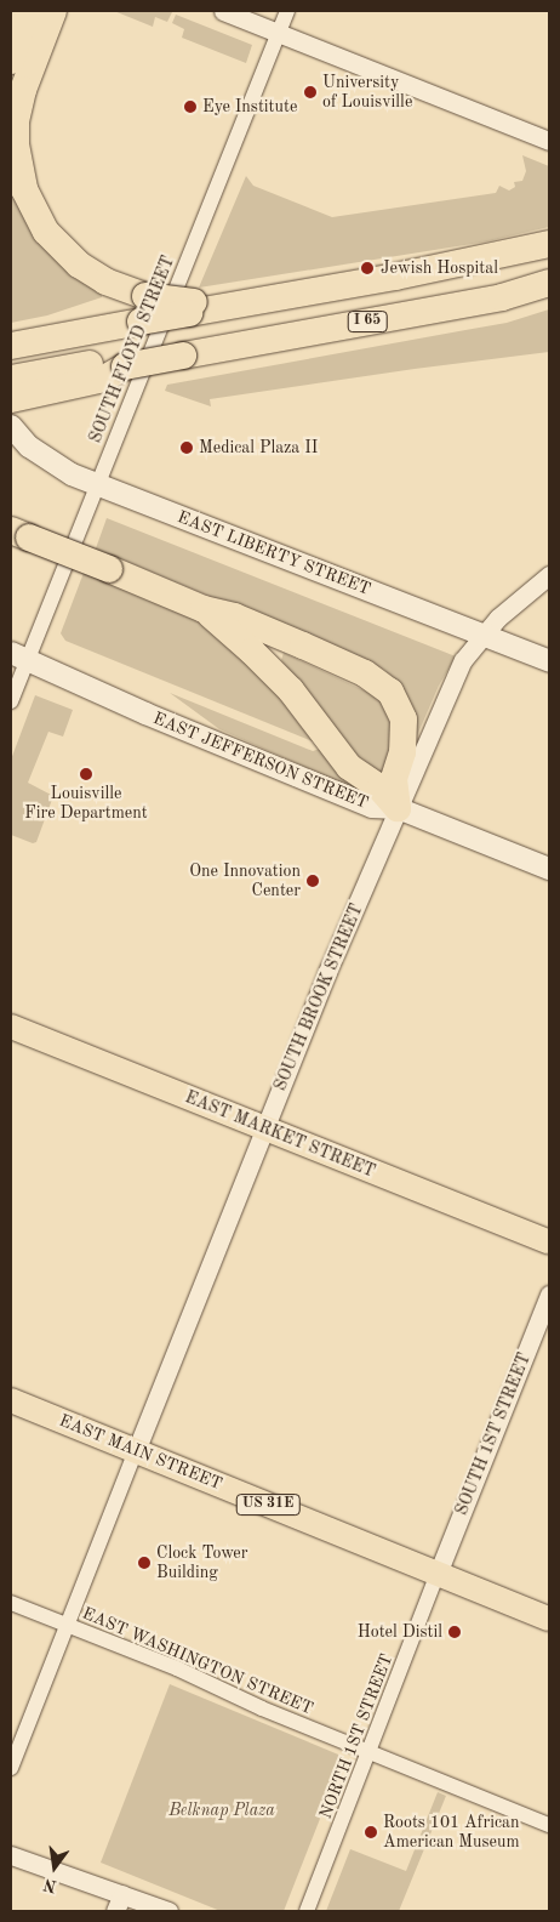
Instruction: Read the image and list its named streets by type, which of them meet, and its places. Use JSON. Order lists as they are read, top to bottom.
{
  "streets": {
    "highway": ["I 65"],
    "main road": [
      "EAST LIBERTY STREET",
      "EAST JEFFERSON STREET",
      "EAST MARKET STREET",
      "EAST MAIN STREET",
      "US 31E"
    ],
    "street": [
      "SOUTH FLOYD STREET",
      "SOUTH BROOK STREET",
      "SOUTH 1ST STREET",
      "EAST WASHINGTON STREET",
      "NORTH 1ST STREET"
    ]
  },
  "crossings": [
    ["SOUTH FLOYD STREET", "EAST LIBERTY STREET"],
    ["SOUTH FLOYD STREET", "EAST JEFFERSON STREET"],
    ["EAST LIBERTY STREET", "SOUTH BROOK STREET"],
    ["EAST JEFFERSON STREET", "SOUTH BROOK STREET"],
    ["SOUTH BROOK STREET", "EAST MARKET STREET"],
    ["SOUTH BROOK STREET", "EAST MAIN STREET"],
    ["SOUTH 1ST STREET", "EAST MAIN STREET"],
    ["SOUTH 1ST STREET", "US 31E"],
    ["SOUTH 1ST STREET", "NORTH 1ST STREET"],
    ["EAST MAIN STREET", "US 31E"],
    ["EAST MAIN STREET", "NORTH 1ST STREET"],
    ["US 31E", "NORTH 1ST STREET"],
    ["EAST WASHINGTON STREET", "NORTH 1ST STREET"]
  ],
  "parks": ["Belknap Plaza"],
  "places": [
    "University of Louisville",
    "Eye Institute",
    "Jewish Hospital",
    "Medical Plaza II",
    "Louisville Fire Department",
    "One Innovation Center",
    "Clock Tower Building",
    "Hotel Distil",
    "Roots 101 African American Museum"
  ],
  "north": "bottom"
}
